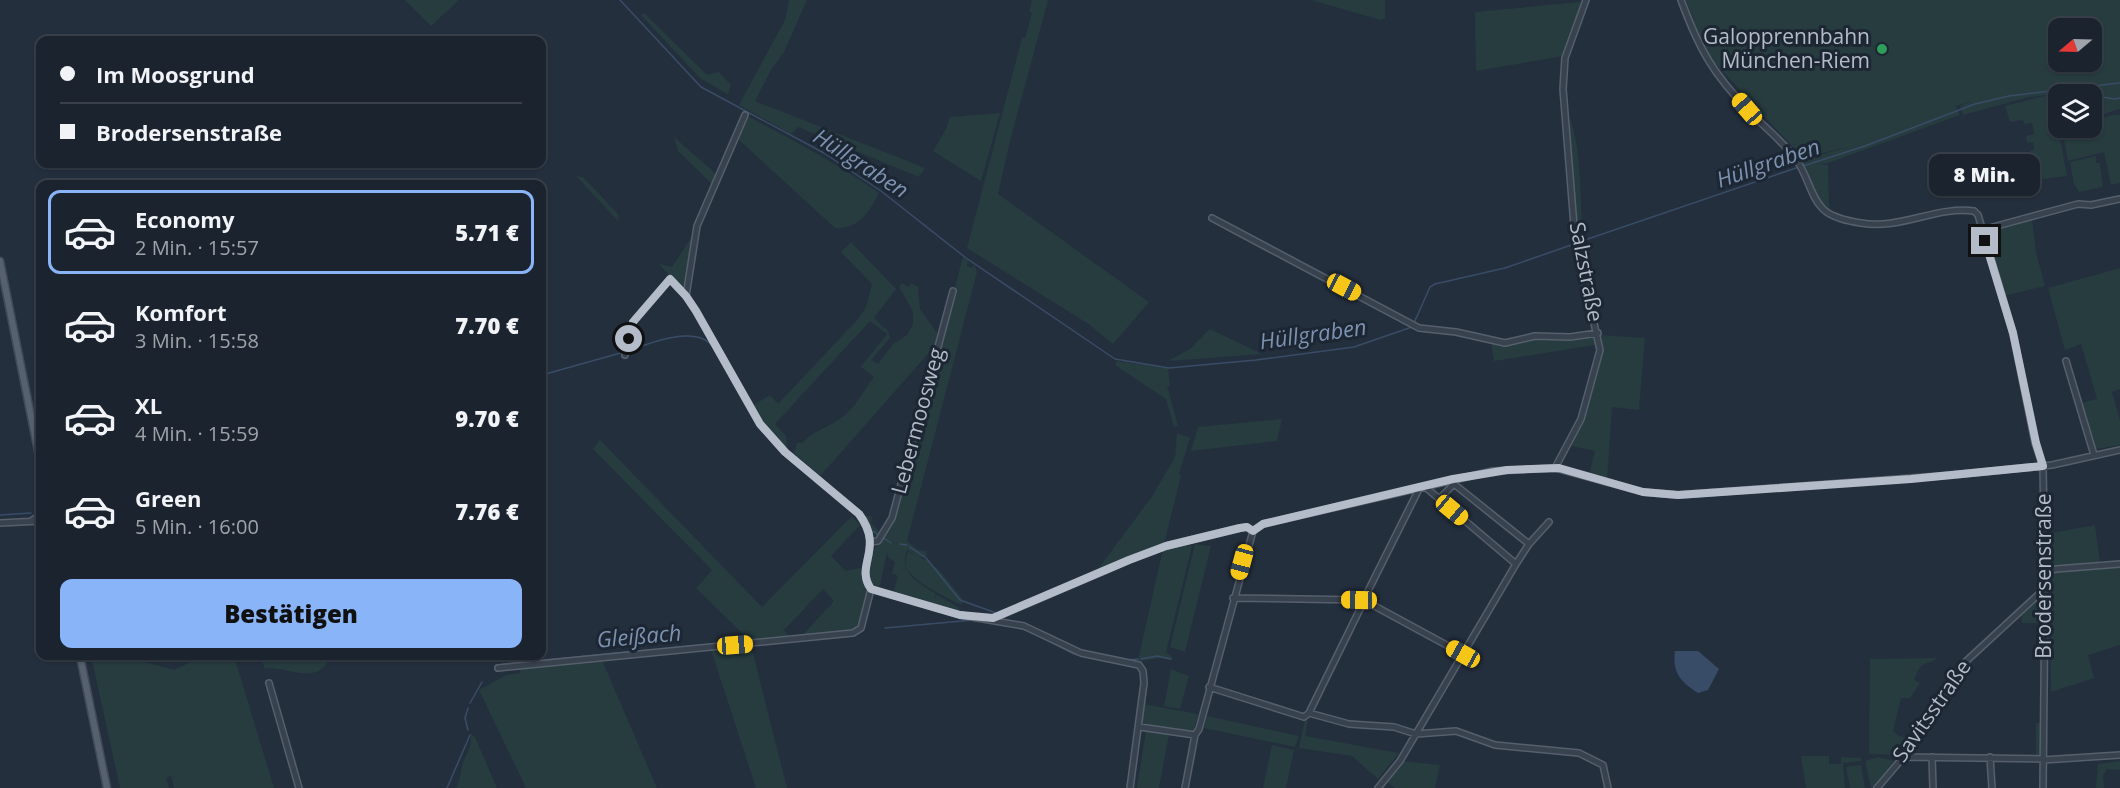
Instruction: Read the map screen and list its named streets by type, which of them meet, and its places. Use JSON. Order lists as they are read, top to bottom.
{
  "streets": {
    "street": [
      "Salzstraße",
      "Lebermoosweg",
      "Brodersenstraße",
      "Savitsstraße"
    ]
  },
  "crossings": [
    ["Brodersenstraße", "Savitsstraße"]
  ],
  "water": ["Hüllgraben", "Gleißach"],
  "places": ["Galopprennbahn München-Riem"],
  "north": "left",
  "page": {
    "banner": ["Im Moosgrund", "Brodersenstraße"],
    "bubble": "8 Min.",
    "list": [
      {
        "name": "Economy",
        "note": "2 Min. · 15:57",
        "value": "5.71 €"
      },
      {
        "name": "Komfort",
        "note": "3 Min. · 15:58",
        "value": "7.70 €"
      },
      {
        "name": "XL",
        "note": "4 Min. · 15:59",
        "value": "9.70 €"
      },
      {
        "name": "Green",
        "note": "5 Min. · 16:00",
        "value": "7.76 €"
      }
    ],
    "buttons": "Bestätigen"
  }
}
